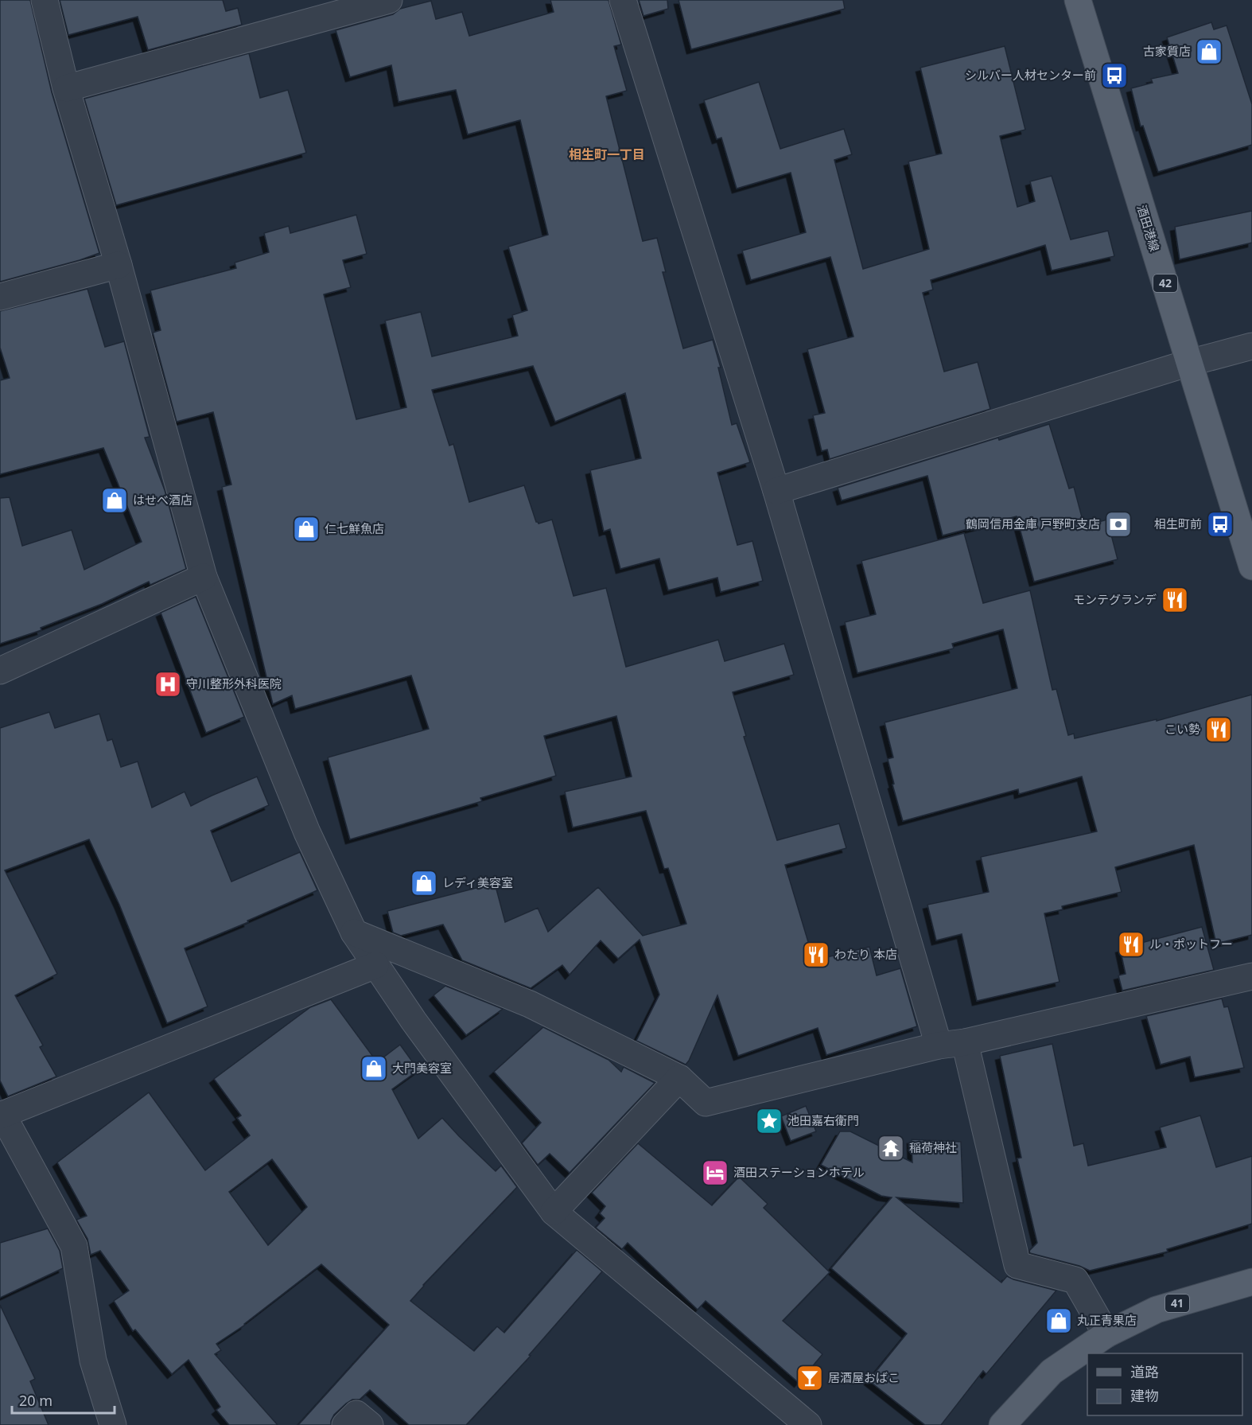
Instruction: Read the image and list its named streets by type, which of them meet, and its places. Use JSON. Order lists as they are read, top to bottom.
{
  "streets": {
    "main road": ["酒田港線", "42", "41"]
  },
  "districts": ["相生町一丁目"],
  "places": {
    "shop": [
      "古家質店",
      "はせべ酒店",
      "仁七鮮魚店",
      "レディ美容室",
      "大門美容室",
      "丸正青果店"
    ],
    "bus stop": ["シルバー人材センター前", "相生町前"],
    "bank": ["鶴岡信用金庫 戸野町支店"],
    "restaurant": [
      "モンテグランデ",
      "こい勢",
      "ル・ポットフー",
      "わたり 本店"
    ],
    "hospital": ["守川整形外科医院"],
    "place": ["池田嘉右衛門"],
    "temple": ["稲荷神社"],
    "hotel": ["酒田ステーションホテル"],
    "bar": ["居酒屋おばこ"]
  },
  "legend": ["道路", "建物"],
  "scale_bar": "20 m"
}
